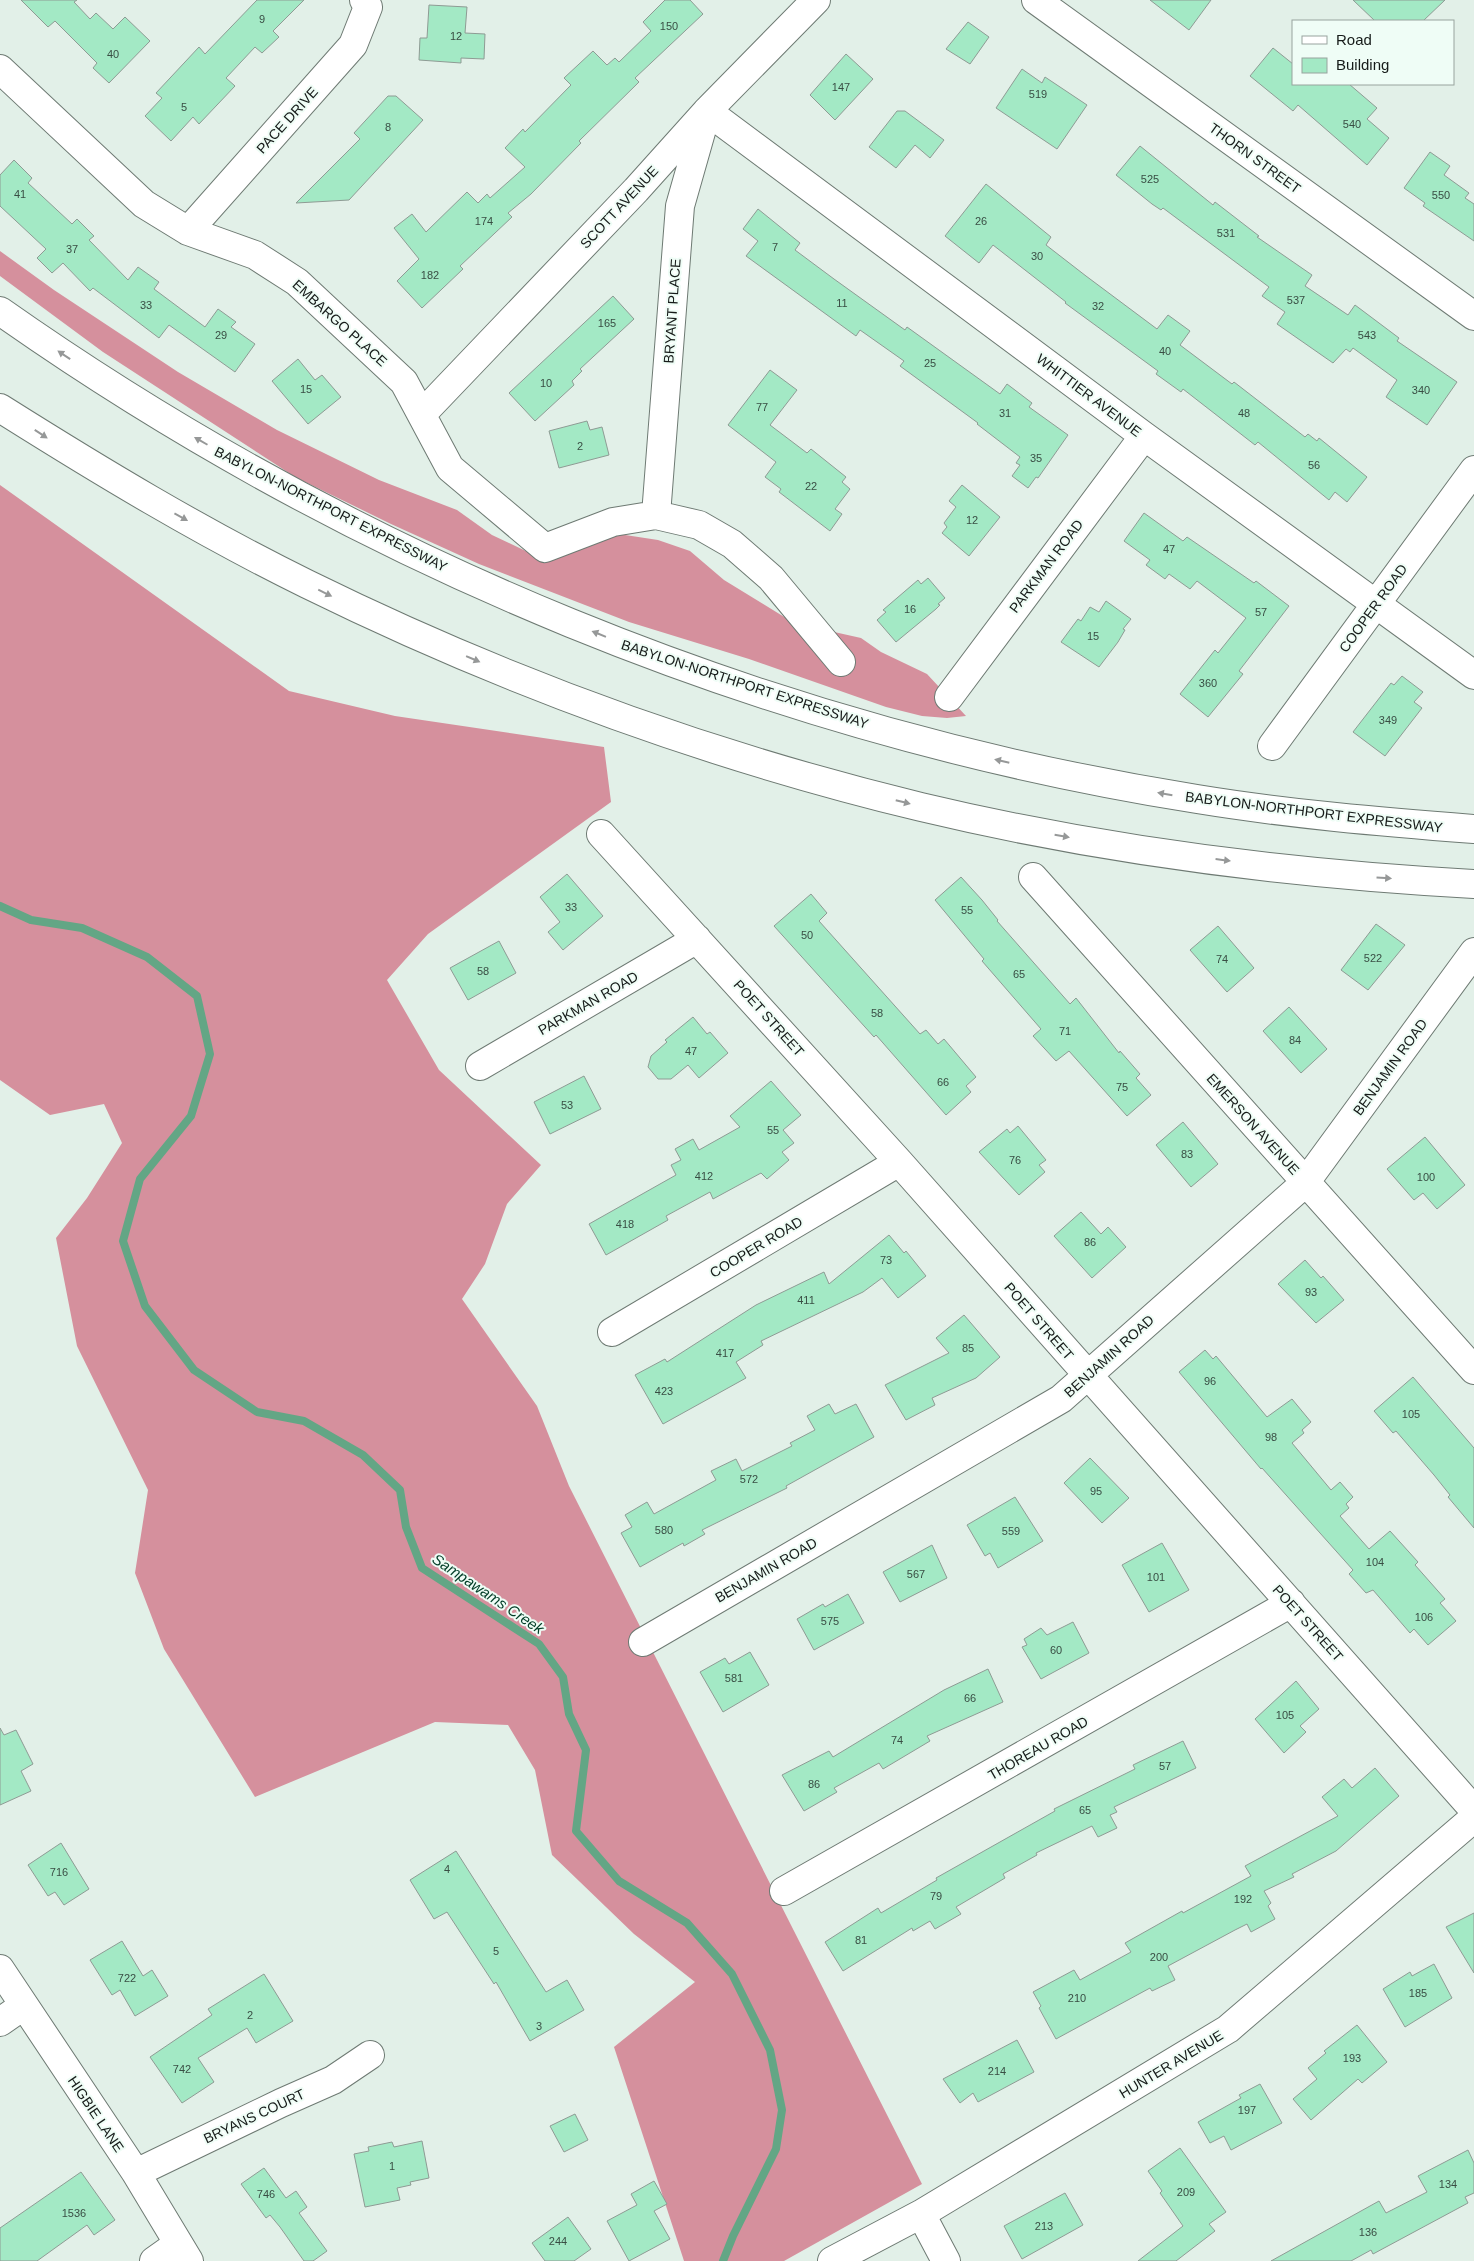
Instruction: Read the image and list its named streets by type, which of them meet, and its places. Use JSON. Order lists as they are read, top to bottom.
{
  "streets": {
    "street": [
      "PACE DRIVE",
      "THORN STREET",
      "SCOTT AVENUE",
      "BRYANT PLACE",
      "EMBARGO PLACE",
      "WHITTIER AVENUE",
      "BABYLON-NORTHPORT EXPRESSWAY",
      "PARKMAN ROAD",
      "COOPER ROAD",
      "POET STREET",
      "BENJAMIN ROAD",
      "EMERSON AVENUE",
      "THOREAU ROAD",
      "HUNTER AVENUE",
      "HIGBIE LANE",
      "BRYANS COURT"
    ]
  },
  "crossings": [
    ["PACE DRIVE", "EMBARGO PLACE"],
    ["SCOTT AVENUE", "BRYANT PLACE"],
    ["SCOTT AVENUE", "EMBARGO PLACE"],
    ["SCOTT AVENUE", "WHITTIER AVENUE"],
    ["BRYANT PLACE", "EMBARGO PLACE"],
    ["BRYANT PLACE", "WHITTIER AVENUE"],
    ["WHITTIER AVENUE", "PARKMAN ROAD"],
    ["WHITTIER AVENUE", "COOPER ROAD"],
    ["PARKMAN ROAD", "POET STREET"],
    ["COOPER ROAD", "POET STREET"],
    ["POET STREET", "BENJAMIN ROAD"],
    ["POET STREET", "THOREAU ROAD"],
    ["BENJAMIN ROAD", "EMERSON AVENUE"],
    ["HIGBIE LANE", "BRYANS COURT"]
  ],
  "water": ["Sampawams Creek"],
  "house_numbers": [
    "9",
    "150",
    "12",
    "40",
    "147",
    "519",
    "5",
    "540",
    "8",
    "525",
    "41",
    "550",
    "174",
    "26",
    "531",
    "7",
    "37",
    "30",
    "182",
    "537",
    "11",
    "33",
    "32",
    "165",
    "29",
    "543",
    "40",
    "25",
    "10",
    "15",
    "340",
    "77",
    "31",
    "48",
    "2",
    "35",
    "56",
    "22",
    "12",
    "47",
    "16",
    "57",
    "15",
    "360",
    "349",
    "33",
    "55",
    "50",
    "522",
    "74",
    "58",
    "65",
    "58",
    "71",
    "84",
    "47",
    "66",
    "75",
    "53",
    "55",
    "83",
    "76",
    "412",
    "100",
    "418",
    "86",
    "73",
    "93",
    "411",
    "85",
    "417",
    "96",
    "423",
    "105",
    "98",
    "572",
    "95",
    "580",
    "559",
    "104",
    "567",
    "101",
    "106",
    "575",
    "60",
    "581",
    "66",
    "105",
    "74",
    "57",
    "86",
    "65",
    "4",
    "716",
    "79",
    "192",
    "81",
    "5",
    "200",
    "722",
    "185",
    "210",
    "2",
    "3",
    "193",
    "742",
    "214",
    "197",
    "1",
    "134",
    "209",
    "746",
    "1536",
    "213",
    "136",
    "244"
  ],
  "legend": ["Road", "Building"]
}
